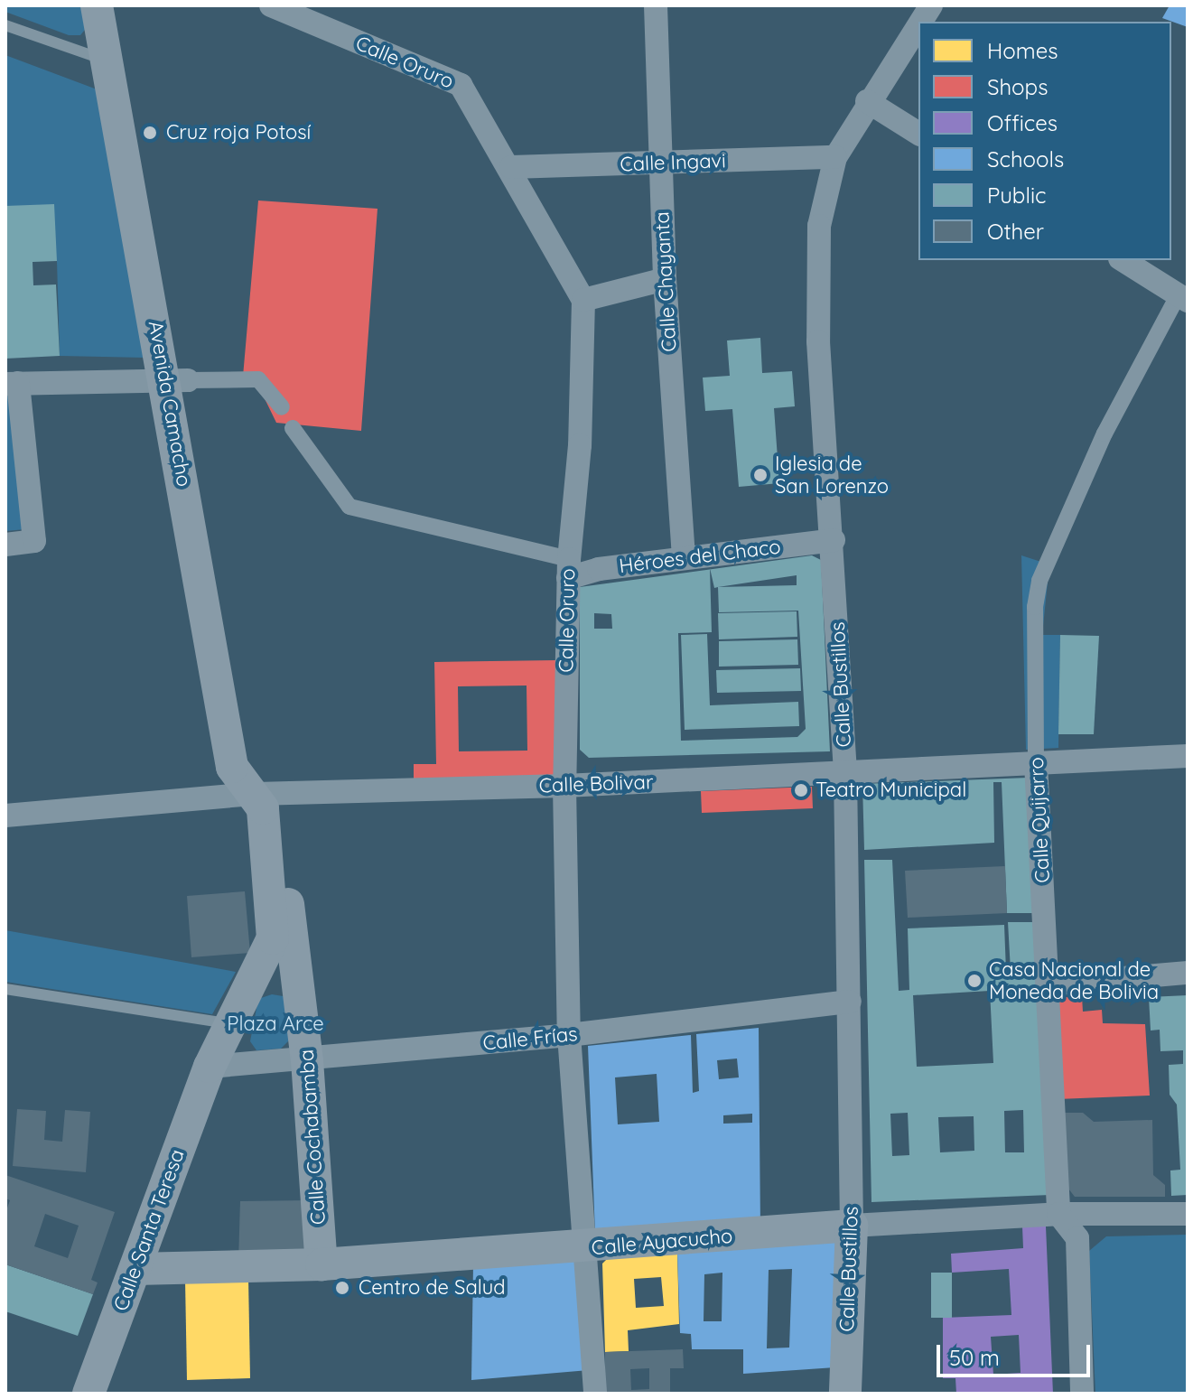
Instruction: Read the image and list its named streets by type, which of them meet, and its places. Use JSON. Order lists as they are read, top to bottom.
{
  "streets": {
    "main road": [
      "Avenida Camacho",
      "Calle Bustillos",
      "Calle Cochabamba",
      "Calle Santa Teresa",
      "Calle Ayacucho"
    ],
    "street": [
      "Calle Oruro",
      "Calle Ingavi",
      "Calle Chayanta",
      "Héroes del Chaco",
      "Calle Bolivar",
      "Calle Quijarro",
      "Calle Frías"
    ]
  },
  "crossings": [
    ["Calle Oruro", "Calle Ingavi"],
    ["Calle Oruro", "Héroes del Chaco"],
    ["Calle Oruro", "Calle Bolivar"],
    ["Calle Oruro", "Calle Frías"],
    ["Calle Oruro", "Calle Ayacucho"],
    ["Calle Ingavi", "Calle Chayanta"],
    ["Calle Ingavi", "Calle Bustillos"],
    ["Calle Chayanta", "Héroes del Chaco"],
    ["Avenida Camacho", "Calle Bolivar"],
    ["Avenida Camacho", "Calle Cochabamba"],
    ["Héroes del Chaco", "Calle Bustillos"],
    ["Calle Bustillos", "Calle Bolivar"],
    ["Calle Bustillos", "Calle Frías"],
    ["Calle Bustillos", "Calle Ayacucho"],
    ["Calle Bolivar", "Calle Quijarro"],
    ["Calle Bolivar", "Calle Cochabamba"],
    ["Calle Quijarro", "Calle Ayacucho"],
    ["Calle Frías", "Calle Cochabamba"],
    ["Calle Frías", "Calle Santa Teresa"],
    ["Calle Cochabamba", "Calle Ayacucho"],
    ["Calle Santa Teresa", "Calle Ayacucho"]
  ],
  "parks": ["Plaza Arce"],
  "places": [
    "Cruz roja Potosí",
    "Iglesia de San Lorenzo",
    "Teatro Municipal",
    "Casa Nacional de Moneda de Bolivia",
    "Centro de Salud"
  ],
  "legend": [
    "Homes",
    "Shops",
    "Offices",
    "Schools",
    "Public",
    "Other"
  ],
  "scale_bar": "50 m"
}
